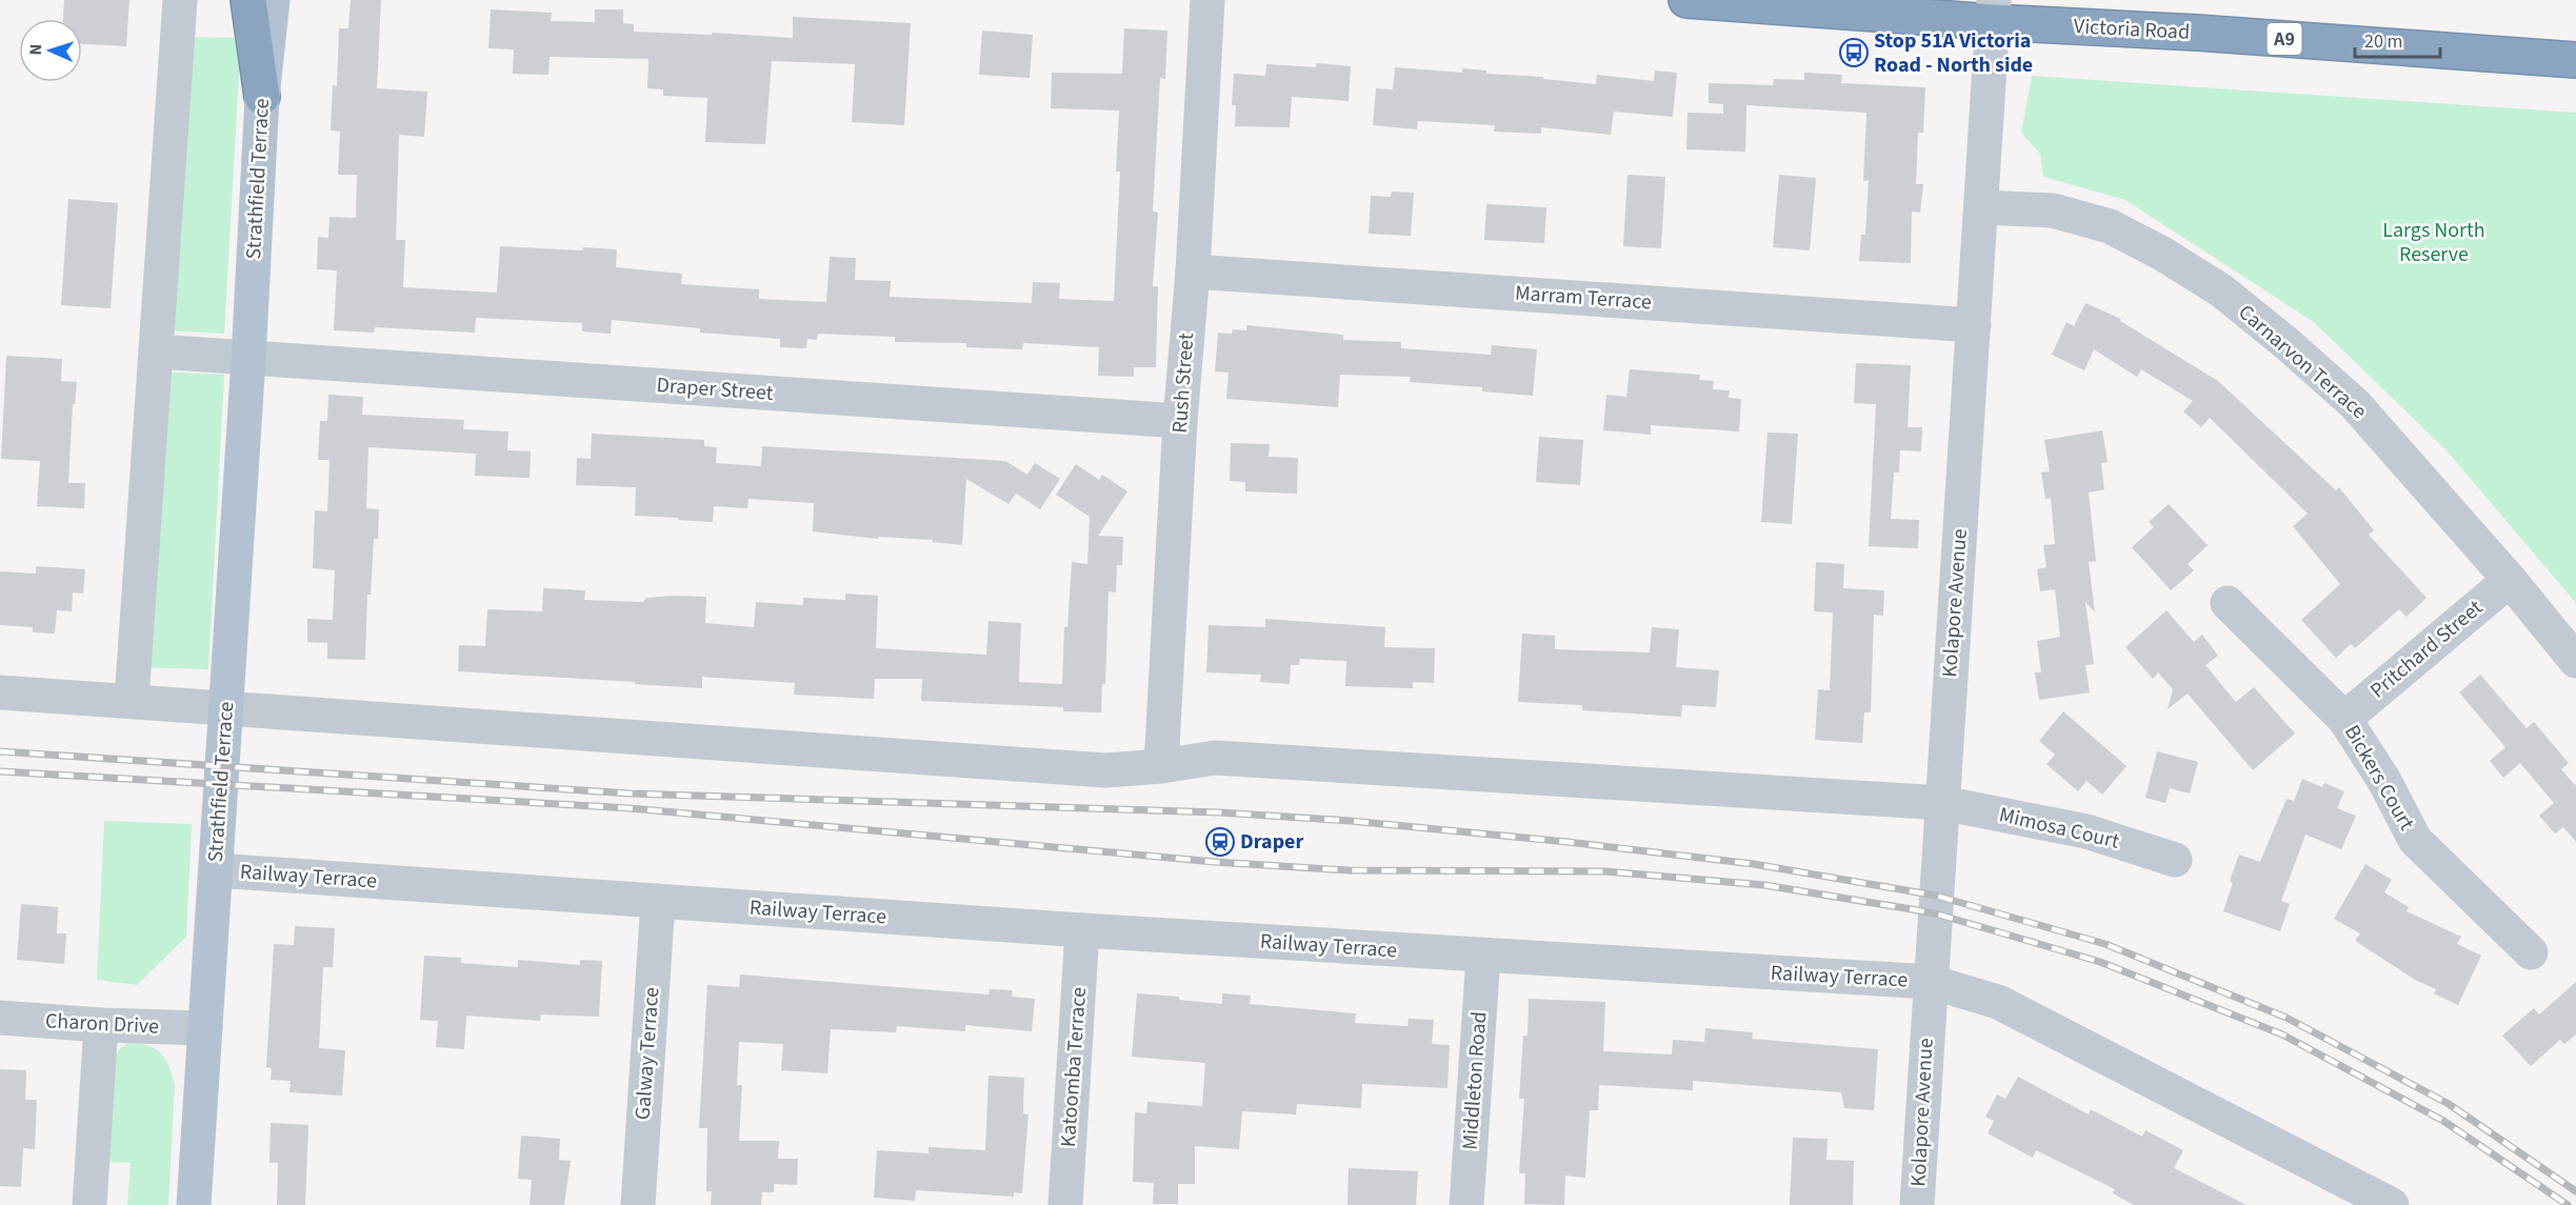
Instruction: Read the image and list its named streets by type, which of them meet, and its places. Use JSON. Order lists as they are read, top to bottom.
{
  "streets": {
    "highway": ["Victoria Road", "A9"],
    "main road": ["Strathfield Terrace"],
    "street": [
      "Marram Terrace",
      "Carnarvon Terrace",
      "Rush Street",
      "Draper Street",
      "Kolapore Avenue",
      "Pritchard Street",
      "Bickers Court",
      "Mimosa Court",
      "Railway Terrace",
      "Charon Drive",
      "Galway Terrace",
      "Katoomba Terrace",
      "Middleton Road"
    ]
  },
  "crossings": [
    ["Victoria Road", "Kolapore Avenue"],
    ["Strathfield Terrace", "Draper Street"],
    ["Strathfield Terrace", "Railway Terrace"],
    ["Strathfield Terrace", "Charon Drive"],
    ["Marram Terrace", "Rush Street"],
    ["Marram Terrace", "Kolapore Avenue"],
    ["Carnarvon Terrace", "Kolapore Avenue"],
    ["Carnarvon Terrace", "Pritchard Street"],
    ["Rush Street", "Draper Street"],
    ["Kolapore Avenue", "Mimosa Court"],
    ["Kolapore Avenue", "Railway Terrace"],
    ["Pritchard Street", "Bickers Court"],
    ["Railway Terrace", "Galway Terrace"],
    ["Railway Terrace", "Katoomba Terrace"],
    ["Railway Terrace", "Middleton Road"]
  ],
  "parks": ["Largs North Reserve"],
  "places": {
    "bus stop": ["Stop 51A Victoria Road - North side"],
    "station": ["Draper"]
  },
  "scale_bar": "20 m",
  "north": "left"
}
